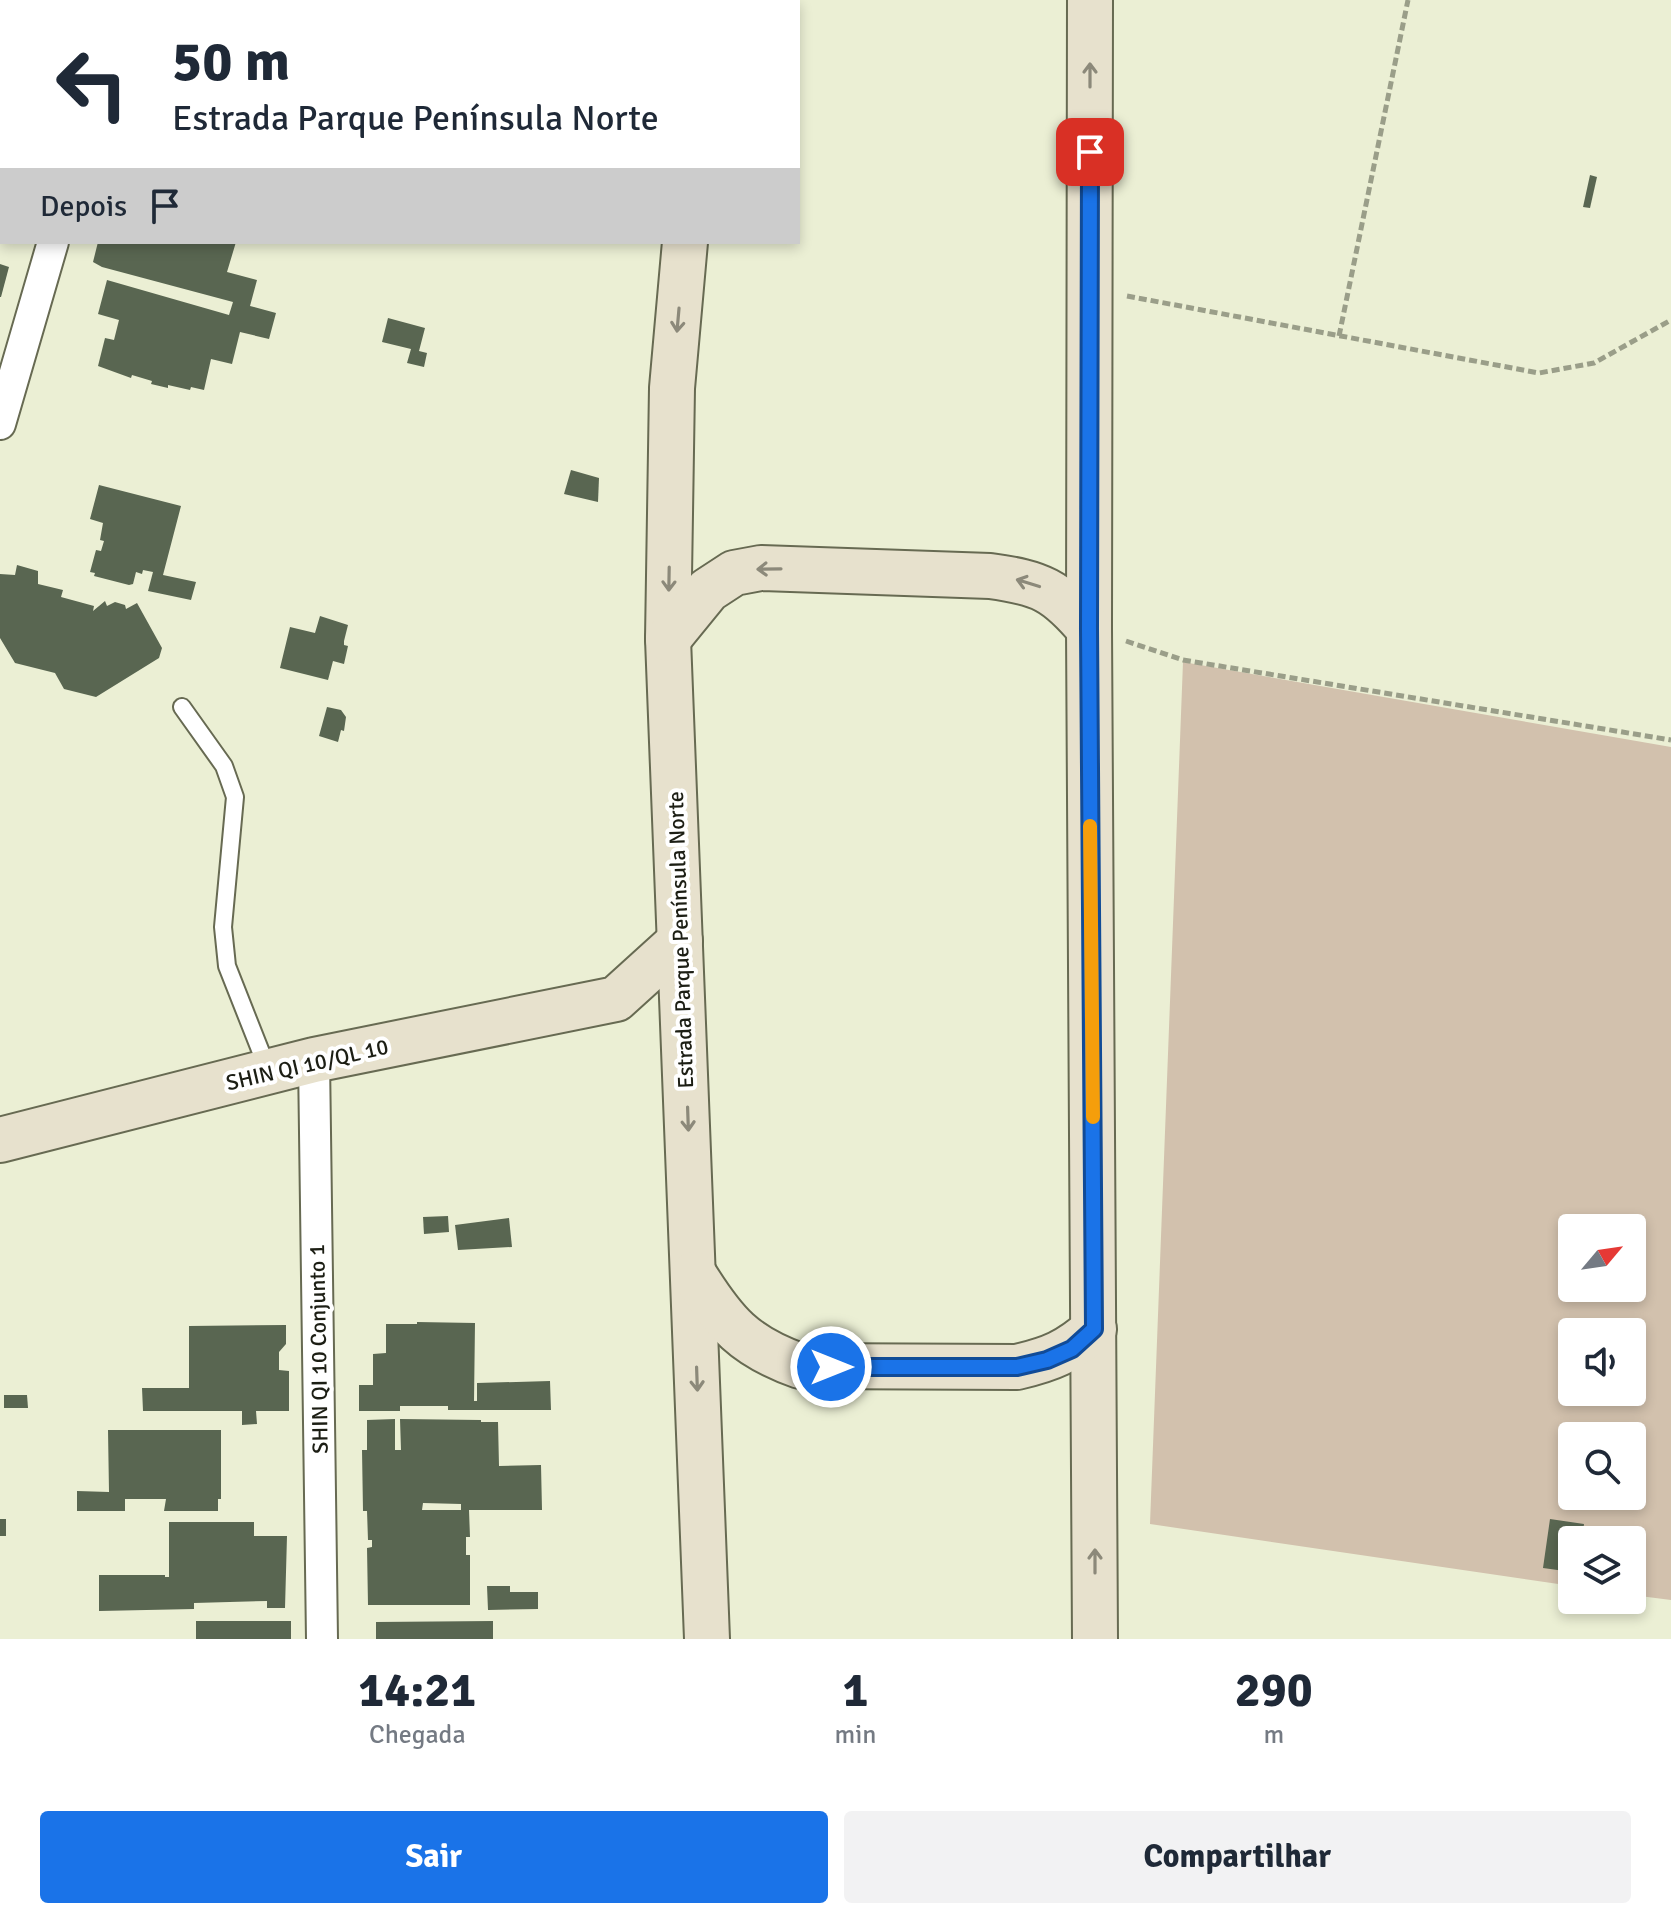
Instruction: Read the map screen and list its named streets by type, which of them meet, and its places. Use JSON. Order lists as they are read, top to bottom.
{
  "streets": {
    "main road": ["Estrada Parque Península Norte", "SHIN QI 10/QL 10"],
    "street": ["SHIN QI 10 Conjunto 1"]
  },
  "crossings": [
    ["SHIN QI 10/QL 10", "SHIN QI 10 Conjunto 1"]
  ],
  "one_way": ["Estrada Parque Península Norte"],
  "north": "top right",
  "page": {
    "turn": ["50 m", "Estrada Parque Península Norte"],
    "then": "Depois",
    "eta": [
      "14:21",
      "Chegada",
      "1",
      "min",
      "290",
      "m"
    ],
    "buttons": ["Sair", "Compartilhar"]
  }
}
